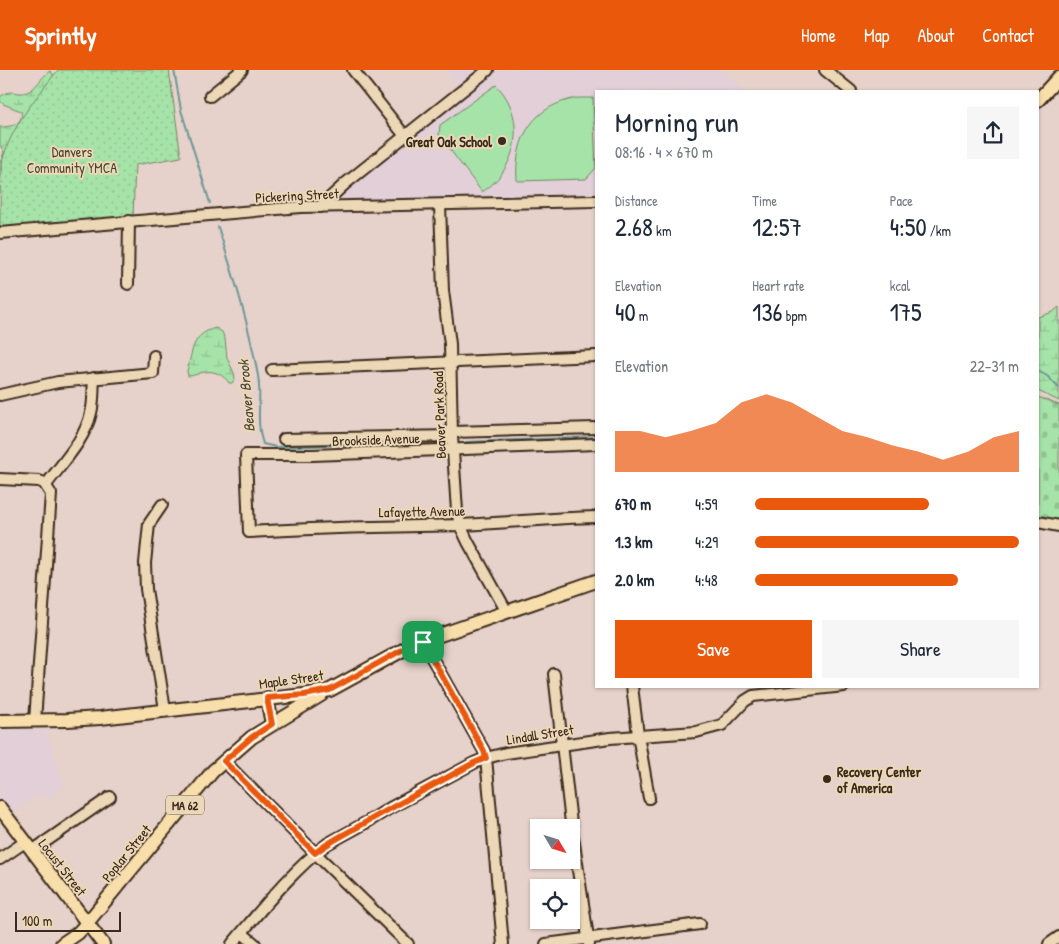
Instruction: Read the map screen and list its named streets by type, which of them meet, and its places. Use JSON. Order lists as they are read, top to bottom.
{
  "streets": {
    "main road": [
      "Maple Street",
      "MA 62",
      "Poplar Street",
      "Locust Street"
    ],
    "street": [
      "Pickering Street",
      "Beaver Park Road",
      "Brookside Avenue",
      "Lafayette Avenue",
      "Lindall Street"
    ]
  },
  "crossings": [
    ["Pickering Street", "Beaver Park Road"],
    ["Beaver Park Road", "Brookside Avenue"],
    ["Beaver Park Road", "Lafayette Avenue"],
    ["Beaver Park Road", "Maple Street"],
    ["Brookside Avenue", "Lafayette Avenue"],
    ["Maple Street", "Poplar Street"],
    ["Poplar Street", "Locust Street"]
  ],
  "water": ["Beaver Brook"],
  "parks": ["Danvers Community YMCA"],
  "places": ["Great Oak School", "Recovery Center of America"],
  "scale_bar": "100 m",
  "north": "bottom right",
  "page": {
    "header": "Sprintly",
    "nav": [
      "Home",
      "Map",
      "About",
      "Contact"
    ],
    "heading": ["Morning run", "08:16 · 4 × 670 m"],
    "stats": [
      ["Distance", "2.68 km"],
      ["Time", "12:57"],
      ["Pace", "4:50 /km"],
      ["Elevation", "40 m"],
      ["Heart rate", "136 bpm"],
      ["kcal", "175"]
    ],
    "chart": ["Elevation", "22–31 m"],
    "list": [
      {
        "name": "670 m",
        "note": "4:59"
      },
      {
        "name": "1.3 km",
        "note": "4:29"
      },
      {
        "name": "2.0 km",
        "note": "4:48"
      }
    ],
    "buttons": ["Save", "Share"],
    "scale": "100 m"
  }
}
